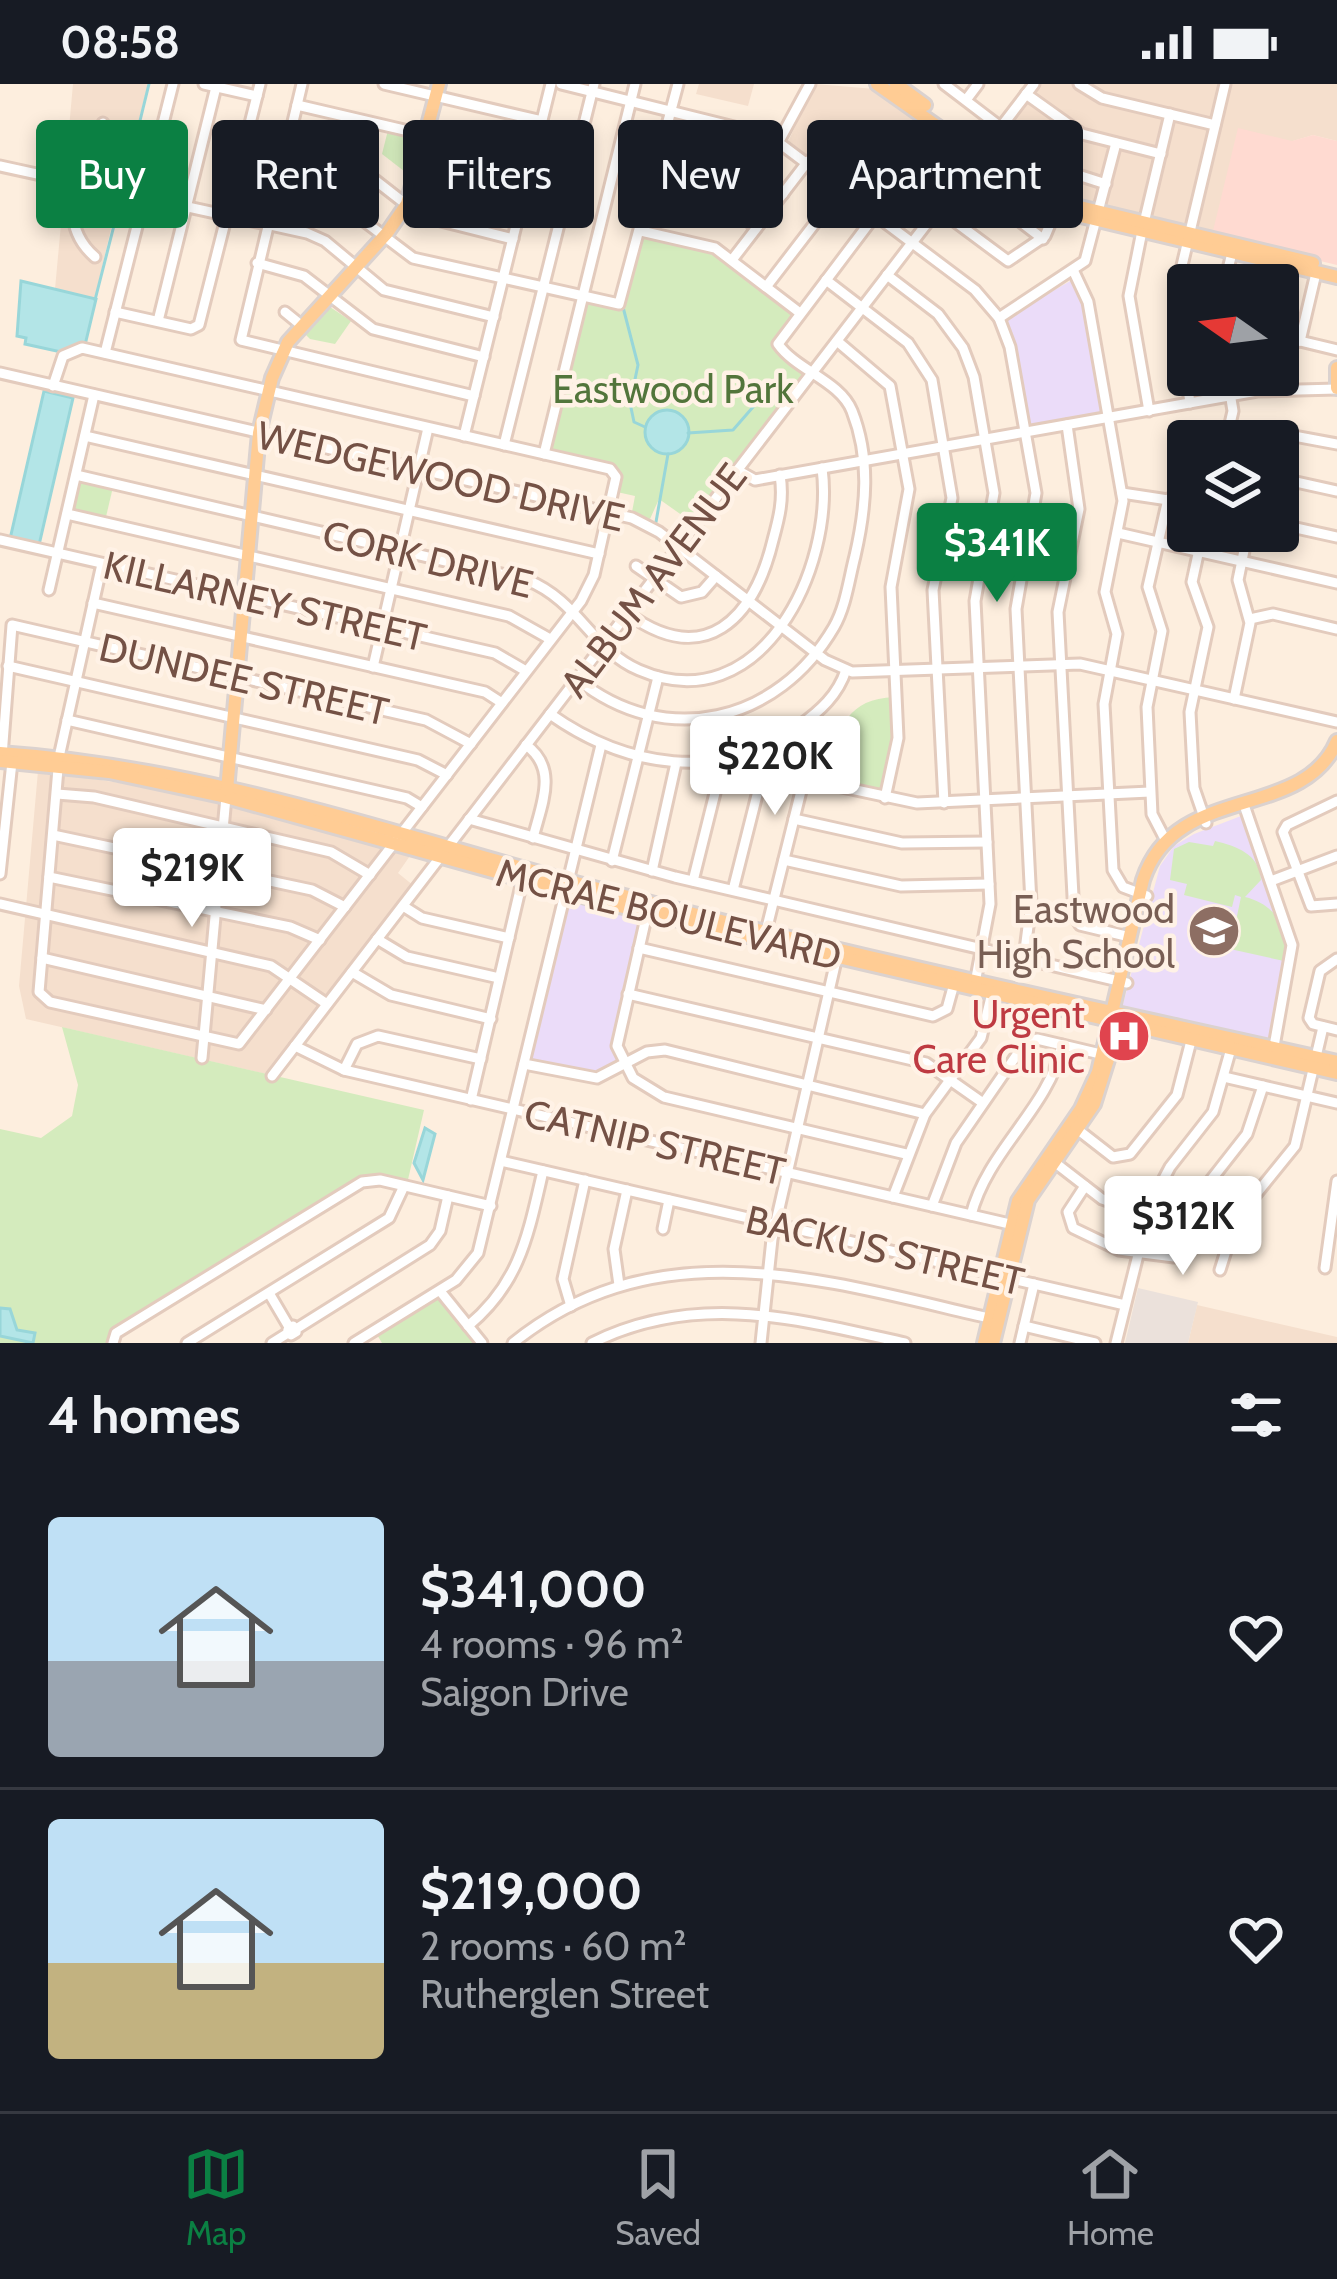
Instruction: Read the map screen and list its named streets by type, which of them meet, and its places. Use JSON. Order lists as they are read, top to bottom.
{
  "streets": {
    "main road": ["MCRAE BOULEVARD"],
    "street": [
      "WEDGEWOOD DRIVE",
      "CORK DRIVE",
      "ALBUM AVENUE",
      "KILLARNEY STREET",
      "DUNDEE STREET",
      "CATNIP STREET",
      "BACKUS STREET"
    ]
  },
  "crossings": [
    ["WEDGEWOOD DRIVE", "ALBUM AVENUE"],
    ["CORK DRIVE", "ALBUM AVENUE"],
    ["ALBUM AVENUE", "MCRAE BOULEVARD"],
    ["ALBUM AVENUE", "CATNIP STREET"]
  ],
  "parks": ["Eastwood Park"],
  "places": {
    "school or university": ["Eastwood High School"],
    "hospital": ["Urgent Care Clinic"]
  },
  "north": "left",
  "page": {
    "status": "08:58",
    "chip": [
      "Buy",
      "Rent",
      "Filters",
      "New",
      "Apartment"
    ],
    "price": [
      "$341K",
      "$220K",
      "$219K",
      "$312K"
    ],
    "heading": "4 homes",
    "list": [
      {
        "name": "$341,000",
        "note": "4 rooms · 96 m² · Saigon Drive"
      },
      {
        "name": "$219,000",
        "note": "2 rooms · 60 m² · Rutherglen Street"
      }
    ],
    "tabs": ["Map", "Saved", "Home"]
  }
}
